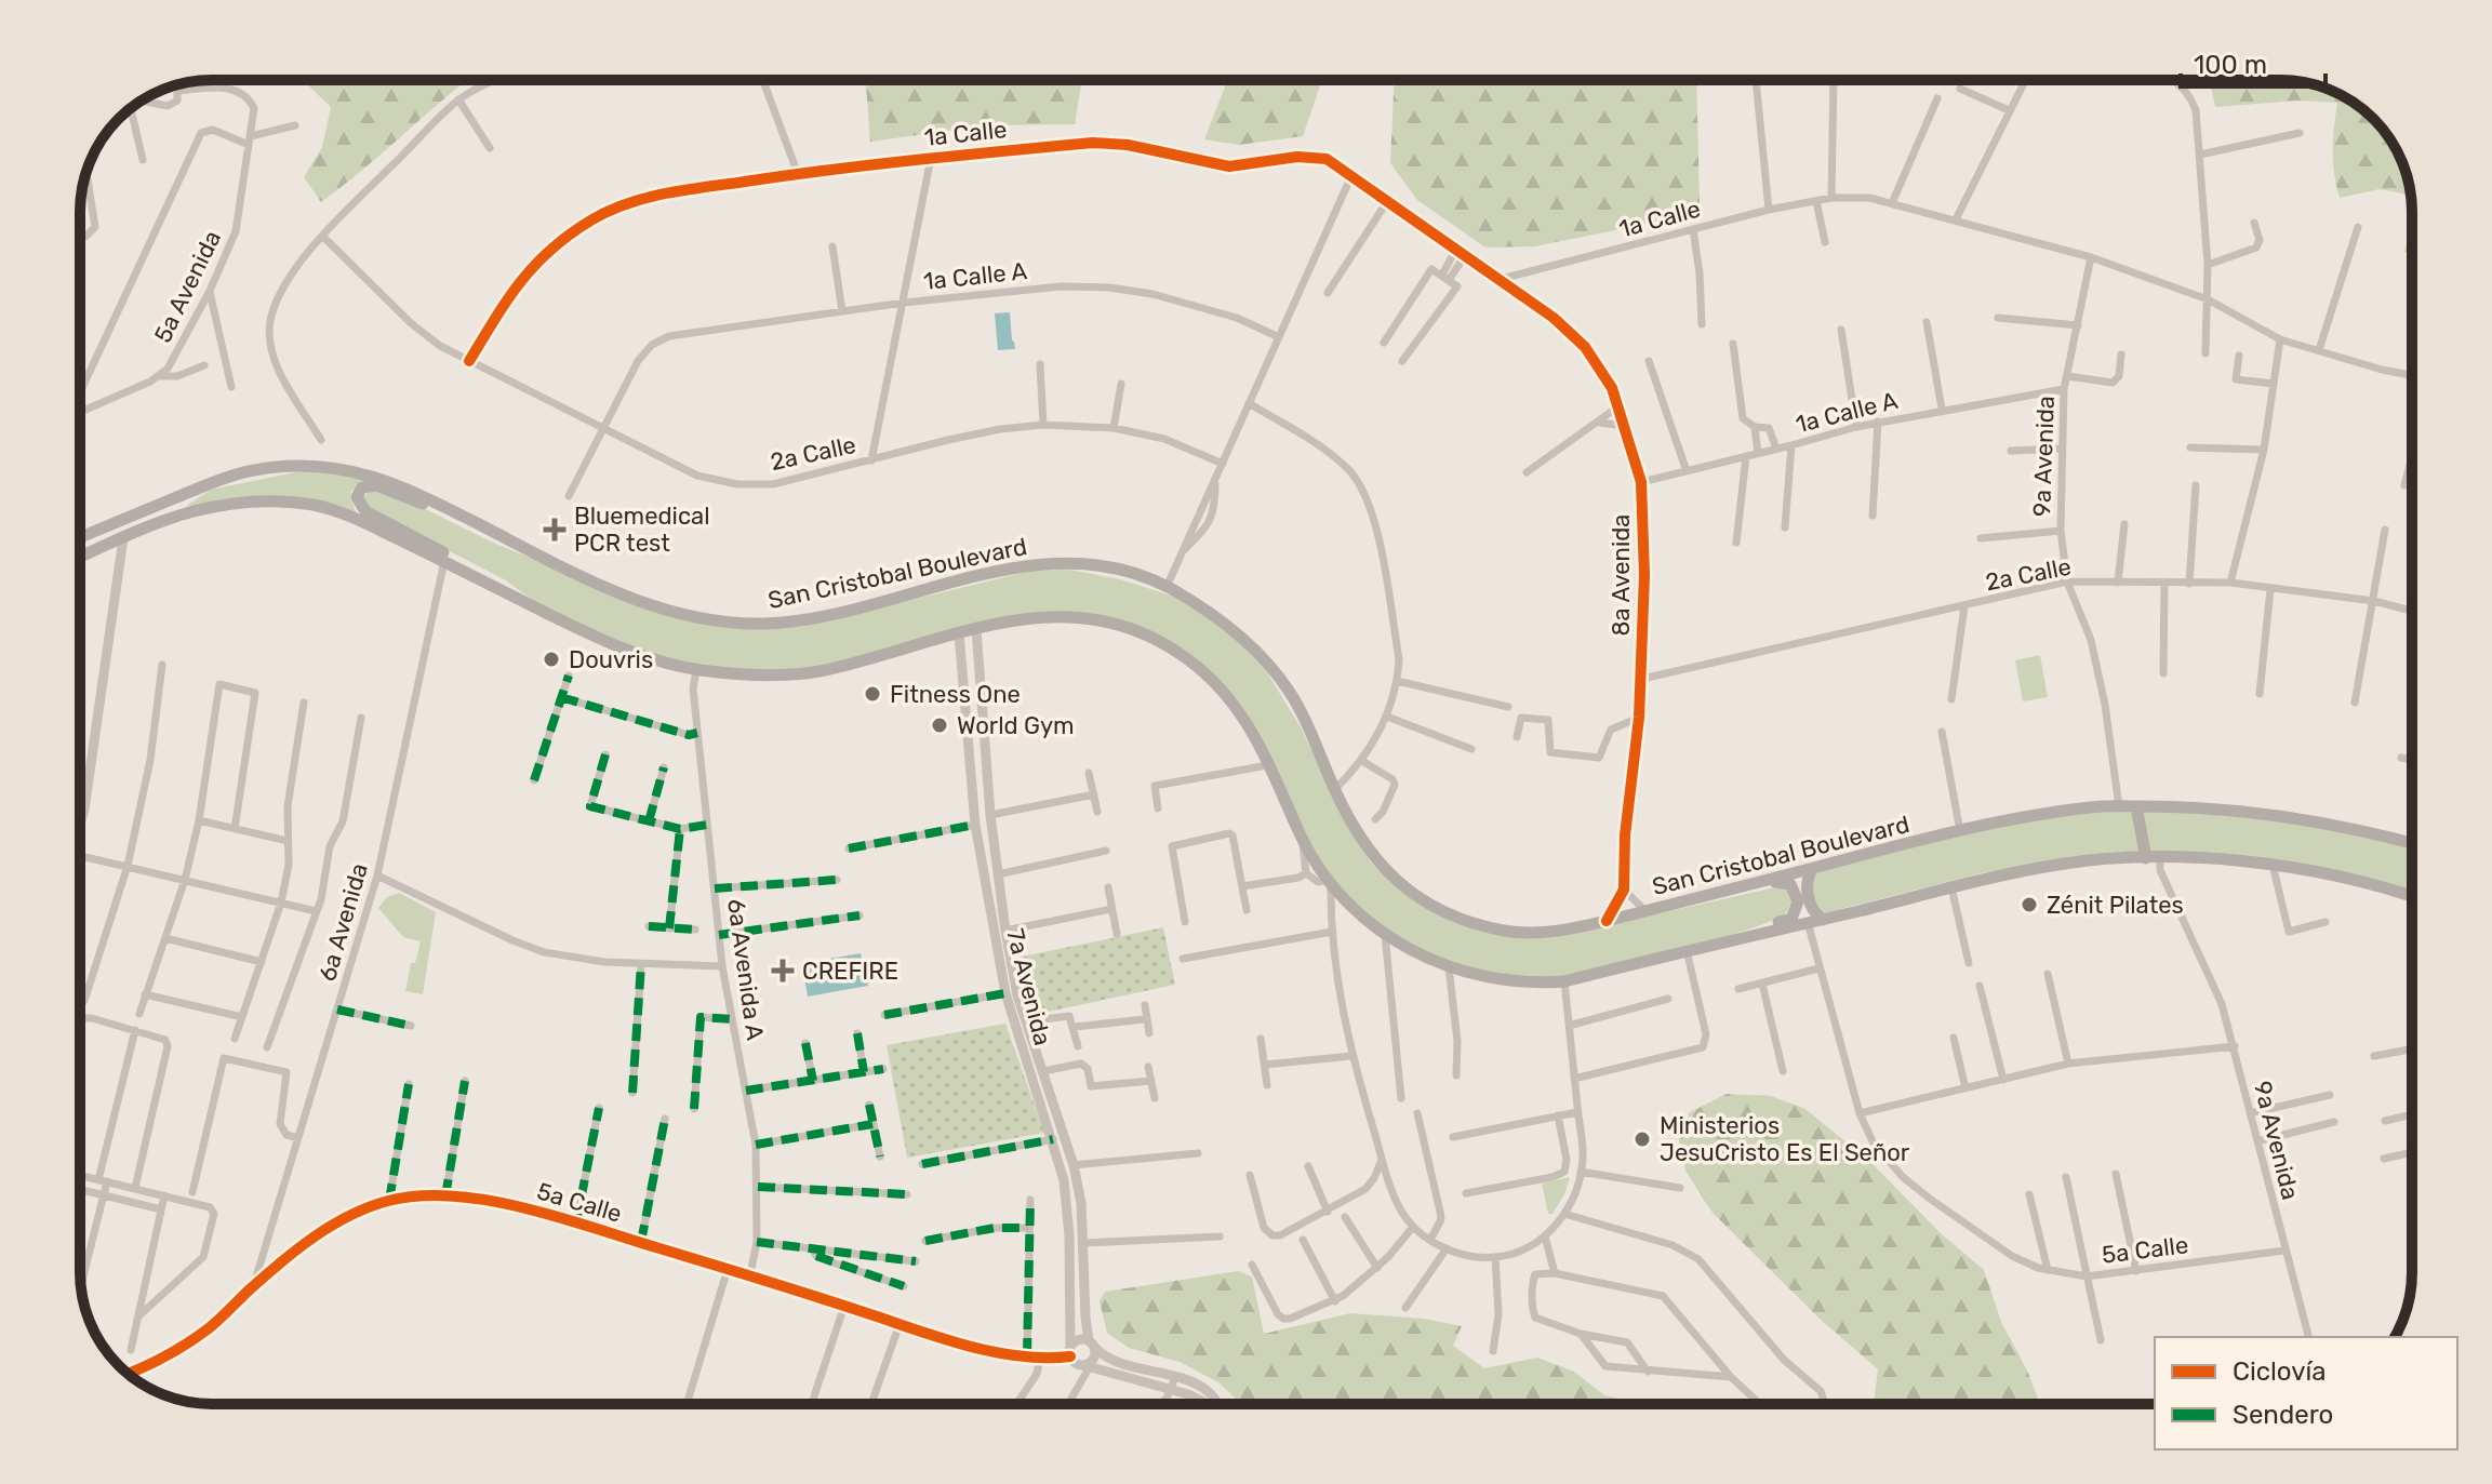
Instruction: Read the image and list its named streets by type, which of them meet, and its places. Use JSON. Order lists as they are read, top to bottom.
{
  "streets": {
    "main road": ["San Cristobal Boulevard"],
    "street": [
      "1a Calle",
      "1a Calle A",
      "5a Avenida",
      "2a Calle",
      "9a Avenida",
      "8a Avenida",
      "6a Avenida",
      "6a Avenida A",
      "7a Avenida",
      "5a Calle"
    ]
  },
  "crossings": [
    ["1a Calle", "2a Calle"],
    ["1a Calle", "9a Avenida"],
    ["1a Calle", "8a Avenida"],
    ["1a Calle A", "2a Calle"],
    ["1a Calle A", "9a Avenida"],
    ["1a Calle A", "8a Avenida"],
    ["2a Calle", "9a Avenida"],
    ["2a Calle", "8a Avenida"],
    ["9a Avenida", "San Cristobal Boulevard"],
    ["9a Avenida", "5a Calle"],
    ["San Cristobal Boulevard", "8a Avenida"],
    ["6a Avenida", "5a Calle"],
    ["6a Avenida A", "5a Calle"],
    ["7a Avenida", "5a Calle"]
  ],
  "places": {
    "health": ["Bluemedical PCR test", "CREFIRE"],
    "other": [
      "Douvris",
      "Fitness One",
      "World Gym",
      "Zénit Pilates",
      "Ministerios JesuCristo Es El Señor"
    ]
  },
  "legend": ["Ciclovía", "Sendero"],
  "scale_bar": "100 m"
}
